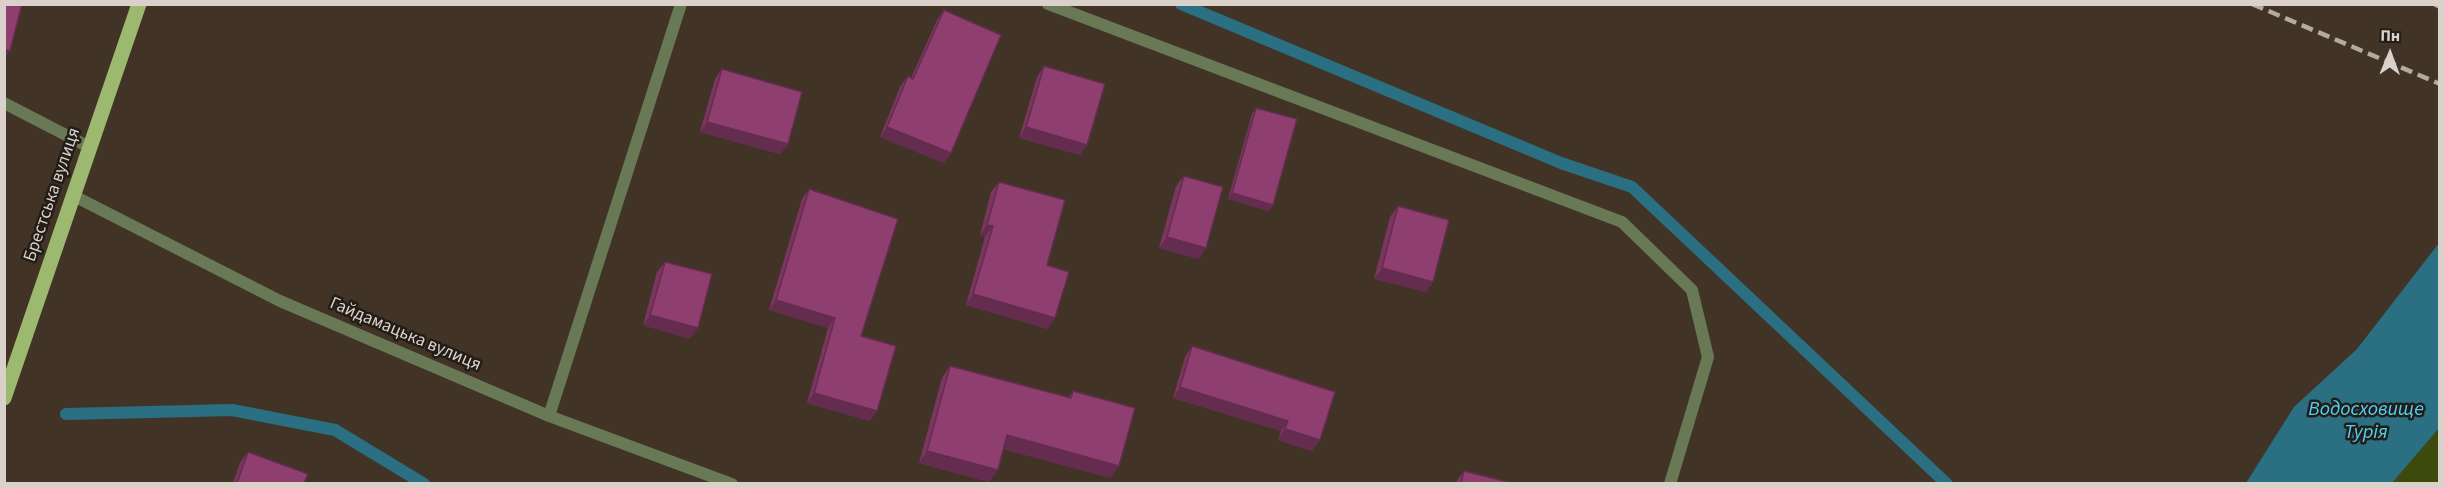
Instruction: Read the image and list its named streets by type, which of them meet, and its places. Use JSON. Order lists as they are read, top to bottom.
{
  "streets": {
    "main road": ["Брестська вулиця"],
    "street": ["Гайдамацька вулиця"]
  },
  "crossings": [
    ["Брестська вулиця", "Гайдамацька вулиця"]
  ],
  "water": ["Водосховище Турія"],
  "north": "top"
}
